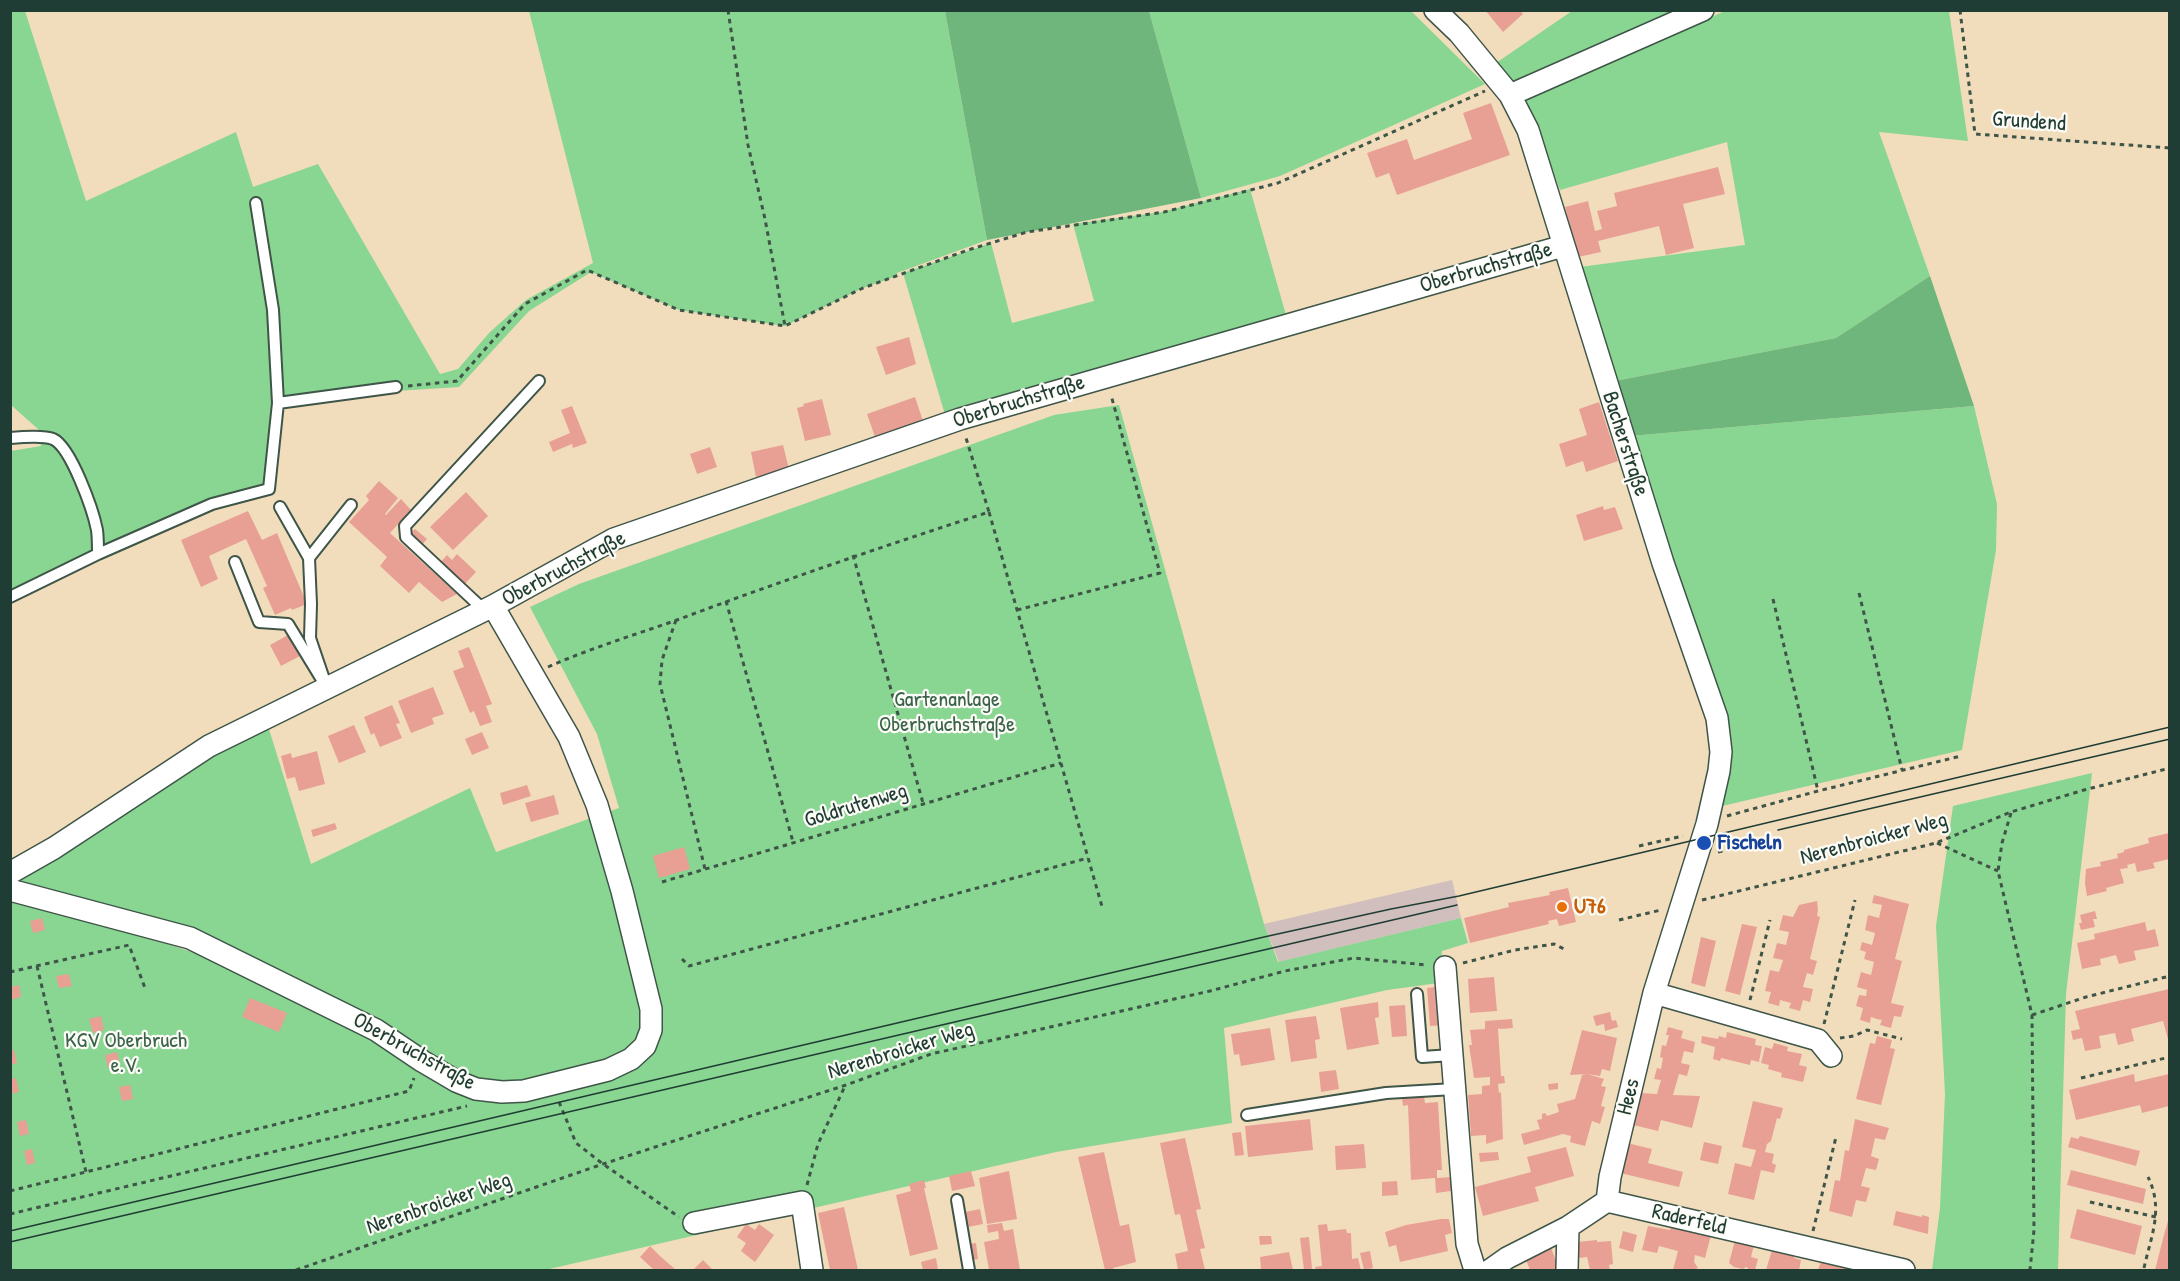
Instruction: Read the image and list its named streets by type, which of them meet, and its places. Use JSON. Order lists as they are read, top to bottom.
{
  "streets": {
    "street": [
      "Oberbruchstraße",
      "Bacherstraße",
      "Hees",
      "Raderfeld"
    ],
    "path": ["Grundend", "Goldrutenweg", "Nerenbroicker Weg"]
  },
  "crossings": [
    ["Oberbruchstraße", "Bacherstraße"],
    ["Bacherstraße", "Nerenbroicker Weg"],
    ["Bacherstraße", "Hees"],
    ["Nerenbroicker Weg", "Hees"],
    ["Hees", "Raderfeld"]
  ],
  "parks": ["Gartenanlage Oberbruchstraße", "KGV Oberbruch e.V."],
  "places": ["Fischeln", "U76"]
}
